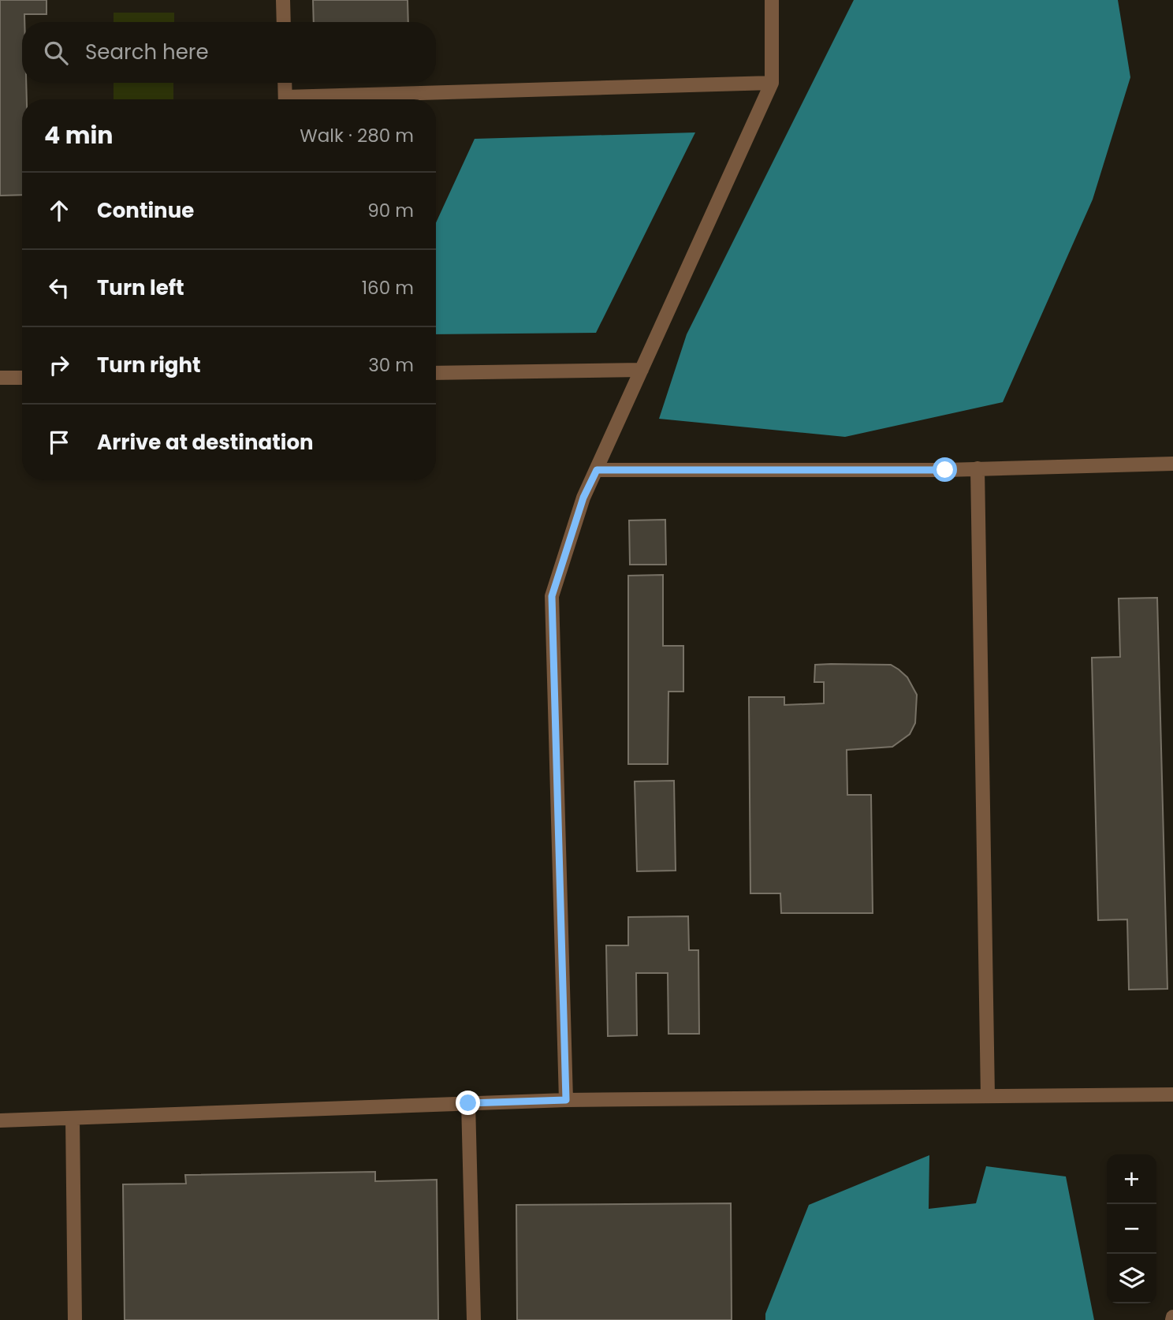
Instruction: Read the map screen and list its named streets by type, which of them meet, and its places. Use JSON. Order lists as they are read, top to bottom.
{
  "page": {
    "search": "Search here",
    "heading": ["4 min", "Walk · 280 m"],
    "list": [
      ["Continue", "90 m"],
      ["Turn left", "160 m"],
      ["Turn right", "30 m"],
      "Arrive at destination"
    ],
    "map_buttons": ["+", "−"]
  }
}
